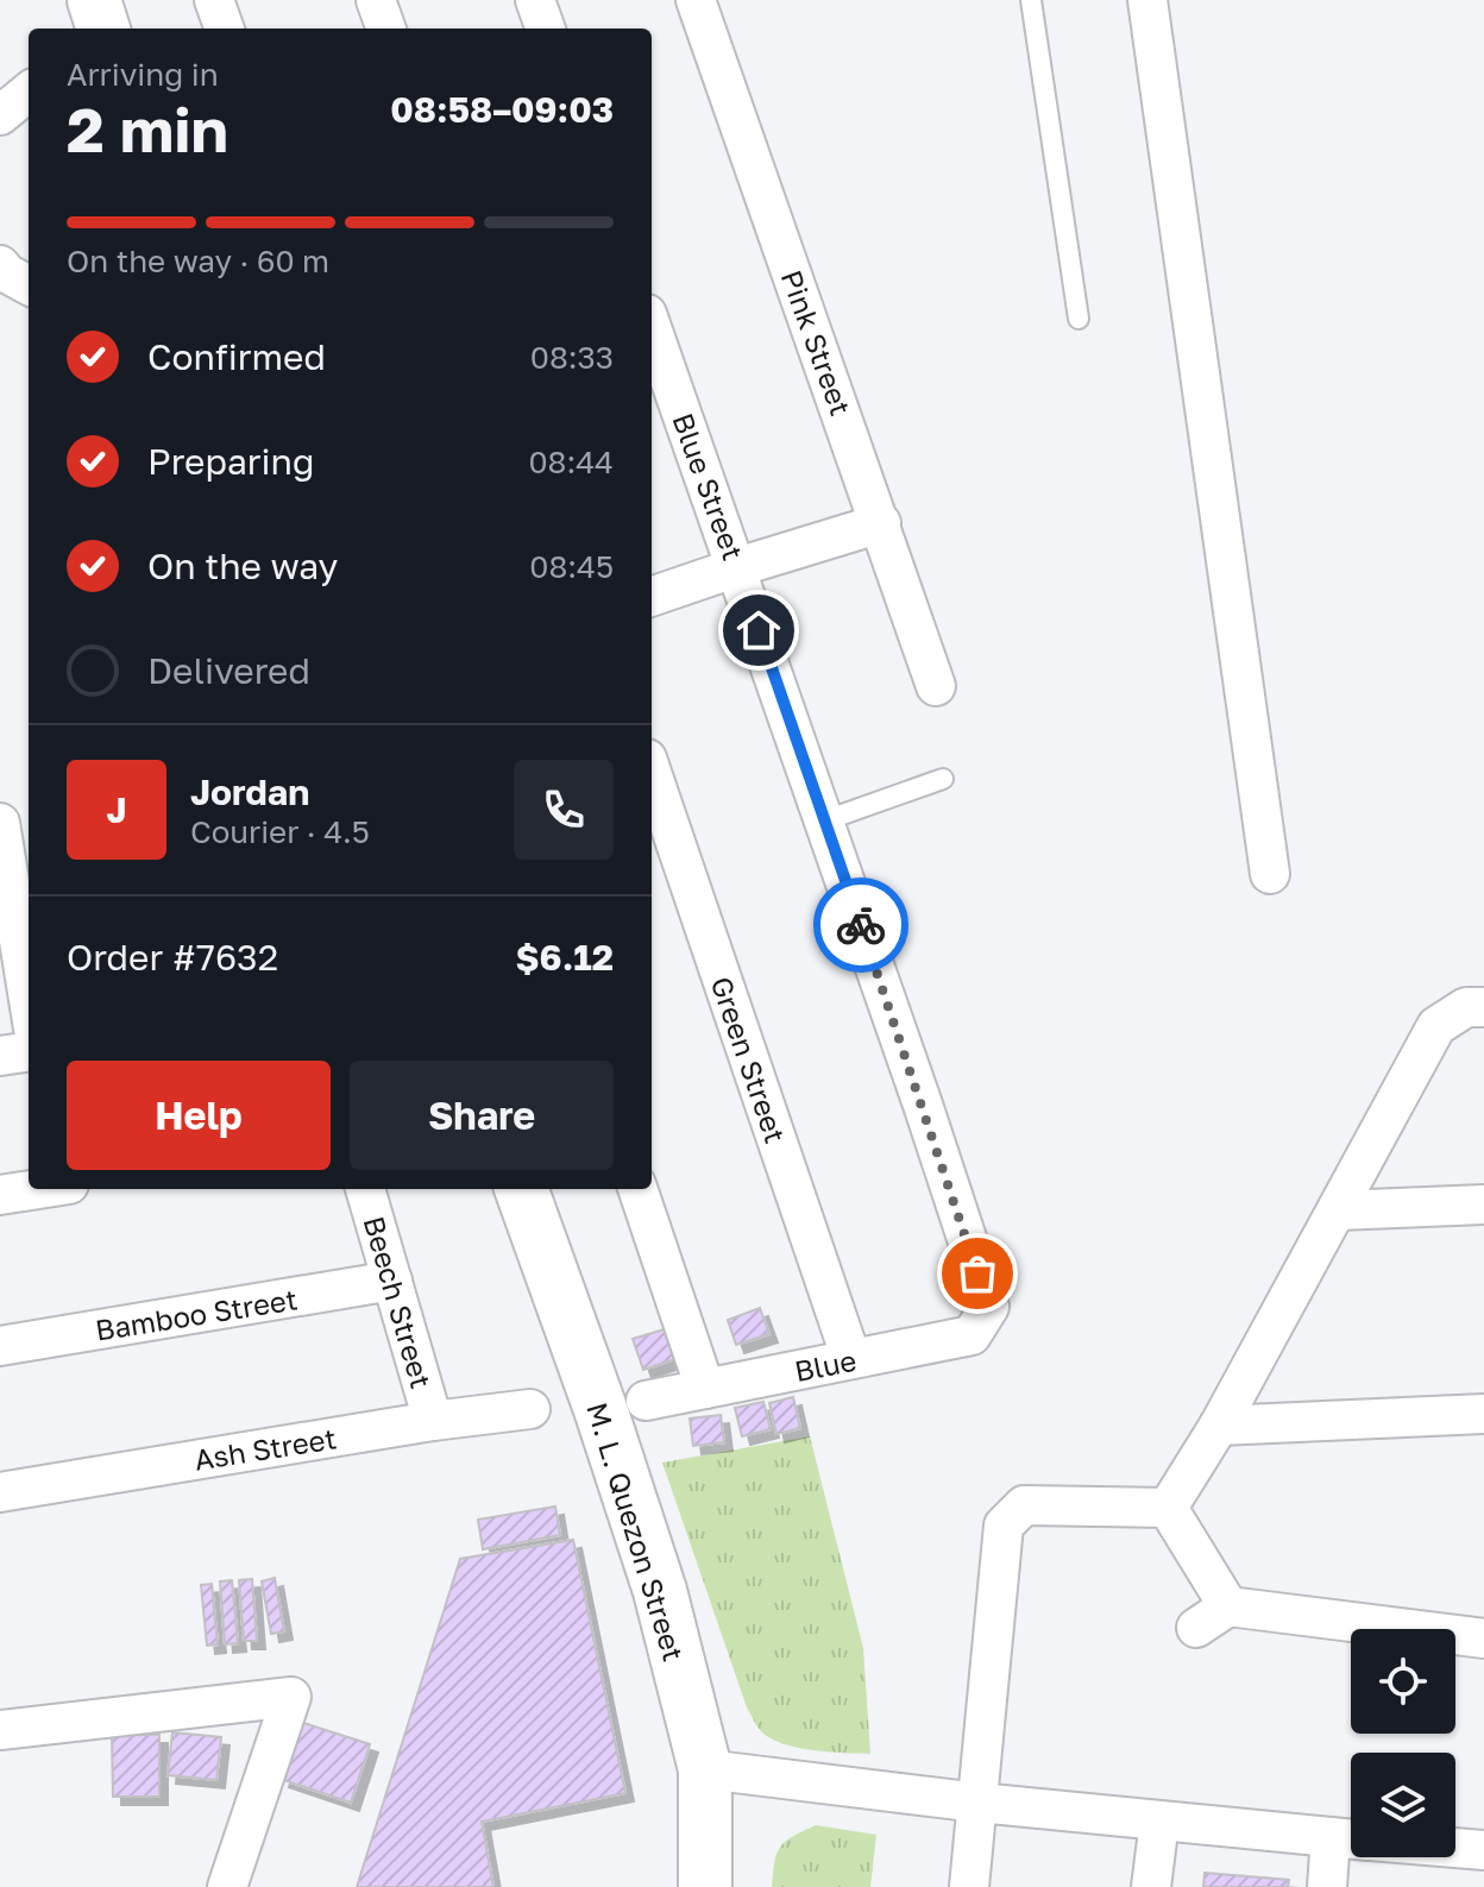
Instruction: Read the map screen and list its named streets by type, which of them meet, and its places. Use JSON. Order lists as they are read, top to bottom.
{
  "streets": {
    "main road": ["M. L. Quezon Street"],
    "street": [
      "Pink Street",
      "Blue Street",
      "Green Street",
      "Beech Street",
      "Bamboo Street",
      "Blue",
      "Ash Street"
    ]
  },
  "crossings": [
    ["Blue Street", "Blue"],
    ["Green Street", "Blue"],
    ["Beech Street", "Bamboo Street"],
    ["Beech Street", "Ash Street"]
  ],
  "page": {
    "heading": ["2 min", "Arriving in", "08:58–09:03"],
    "panel": [
      "Jordan",
      "Courier · 4.5",
      "Order #7632",
      "$6.12"
    ],
    "bar": "On the way · 60 m",
    "list": [
      ["Confirmed", "08:33"],
      ["Preparing", "08:44"],
      ["On the way", "08:45"],
      "Delivered"
    ],
    "round": "J",
    "buttons": ["Help", "Share"]
  }
}
